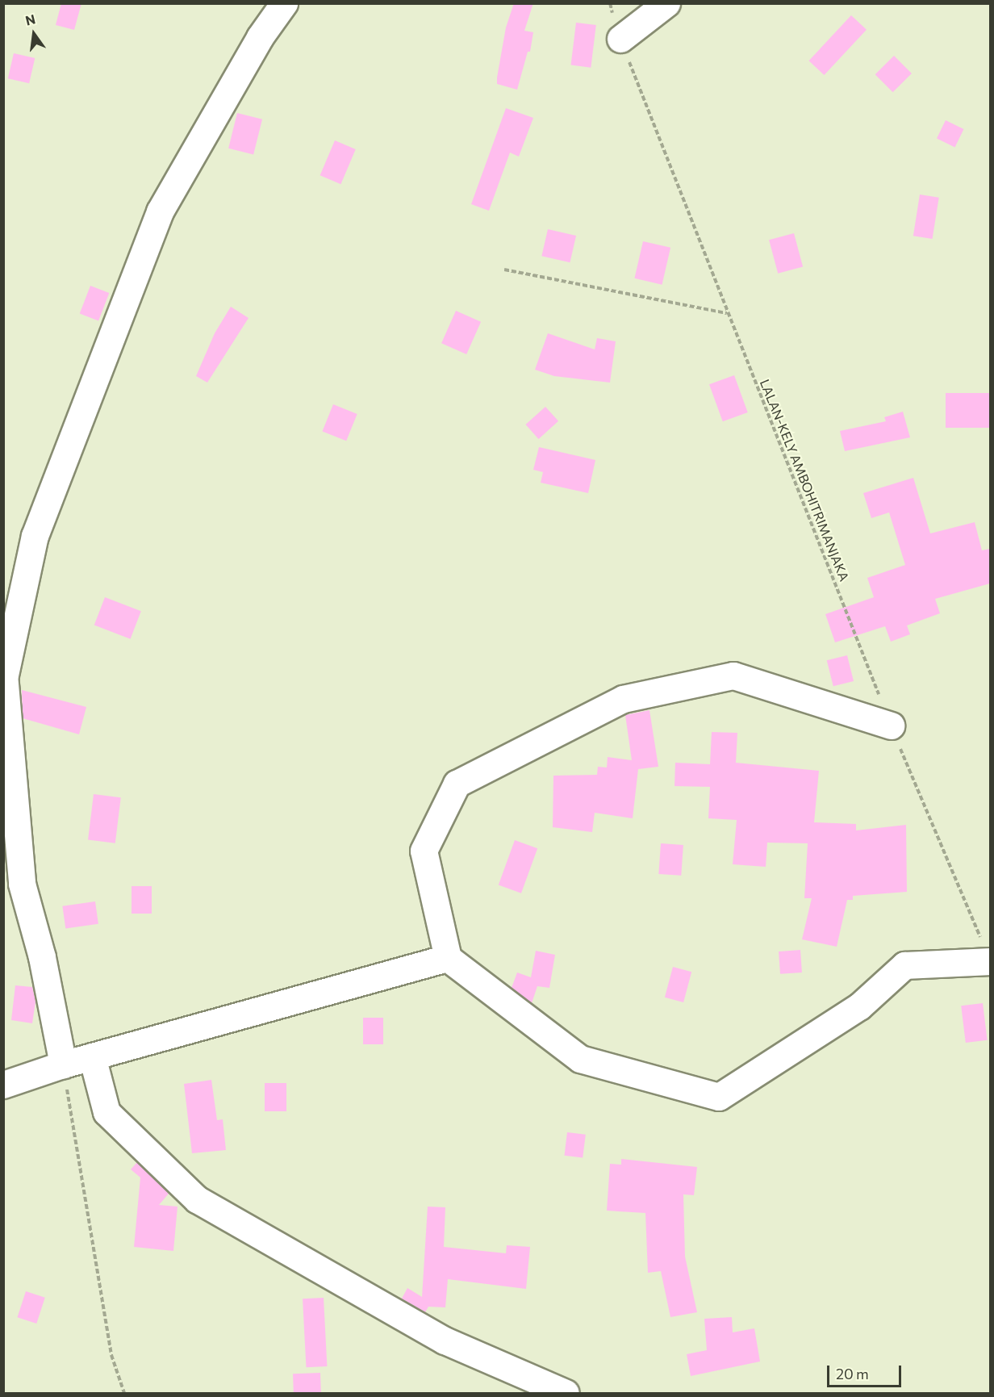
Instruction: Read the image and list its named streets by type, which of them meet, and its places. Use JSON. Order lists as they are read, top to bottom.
{
  "streets": {
    "path": ["LALAN-KELY AMBOHITRIMANJAKA"]
  },
  "scale_bar": "20 m",
  "north": "top"
}
